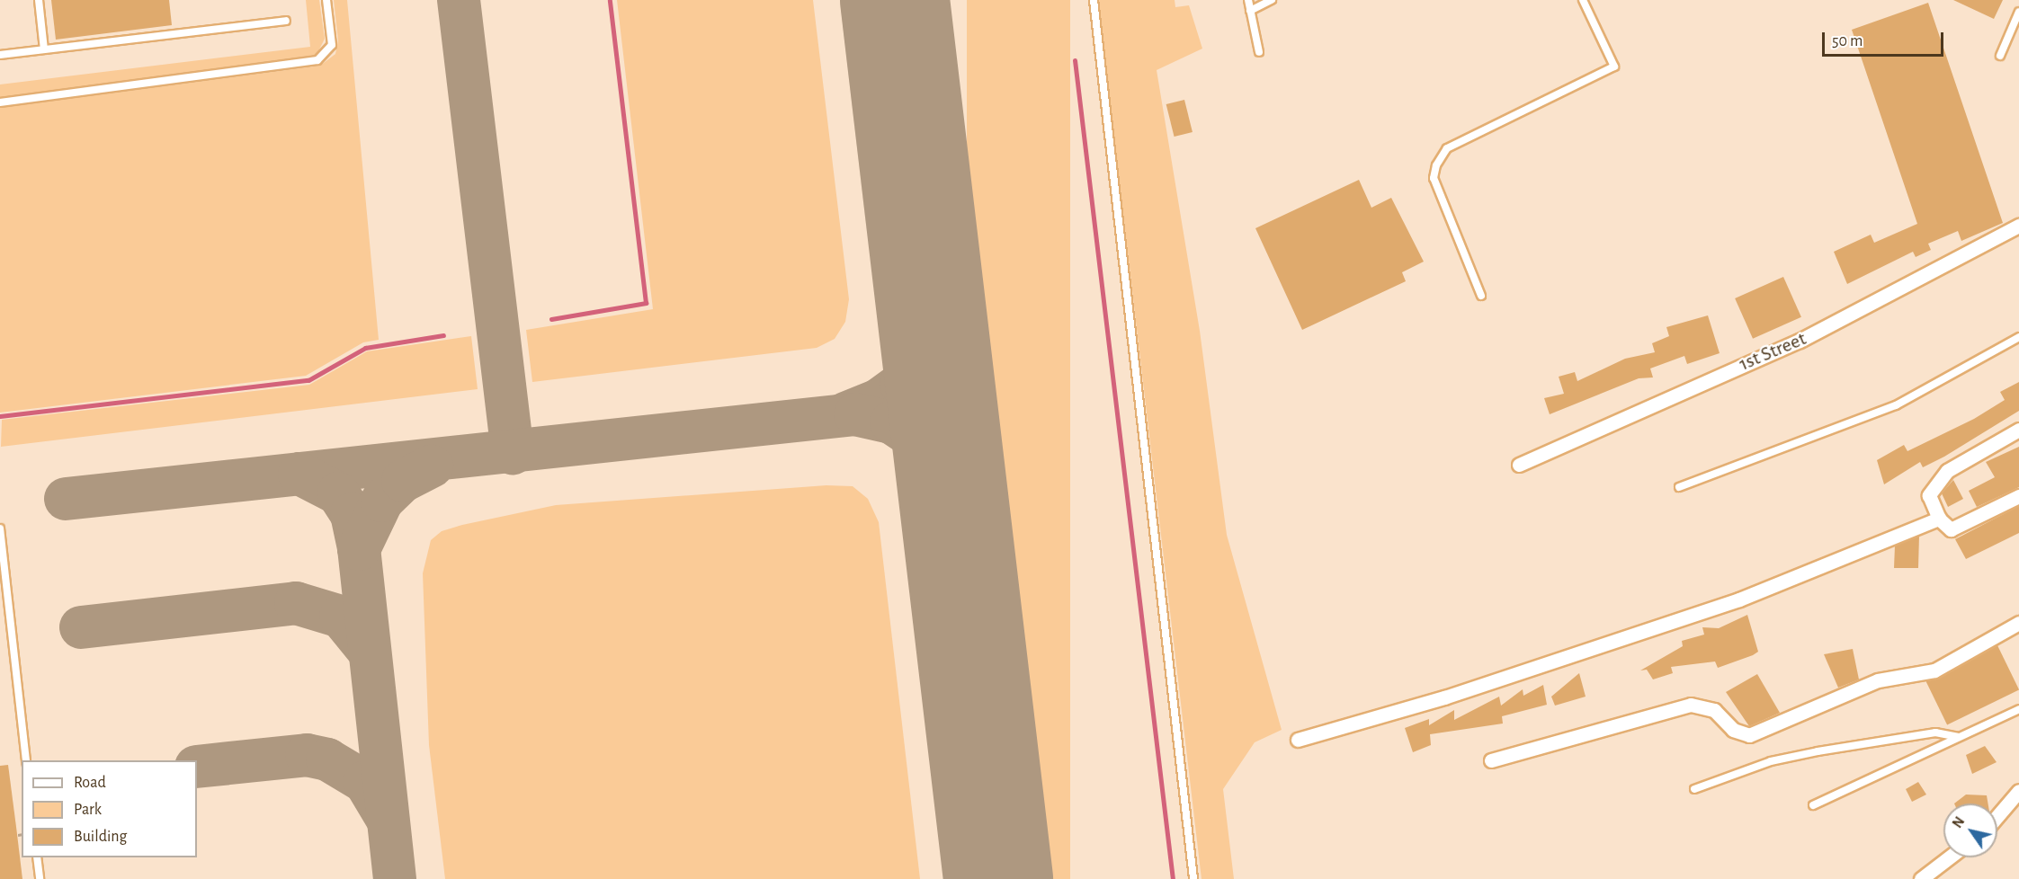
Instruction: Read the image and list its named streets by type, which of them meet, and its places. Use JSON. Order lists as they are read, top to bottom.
{
  "streets": {
    "street": ["1st Street"]
  },
  "legend": ["Road", "Park", "Building"],
  "scale_bar": "50 m",
  "north": "top left"
}
